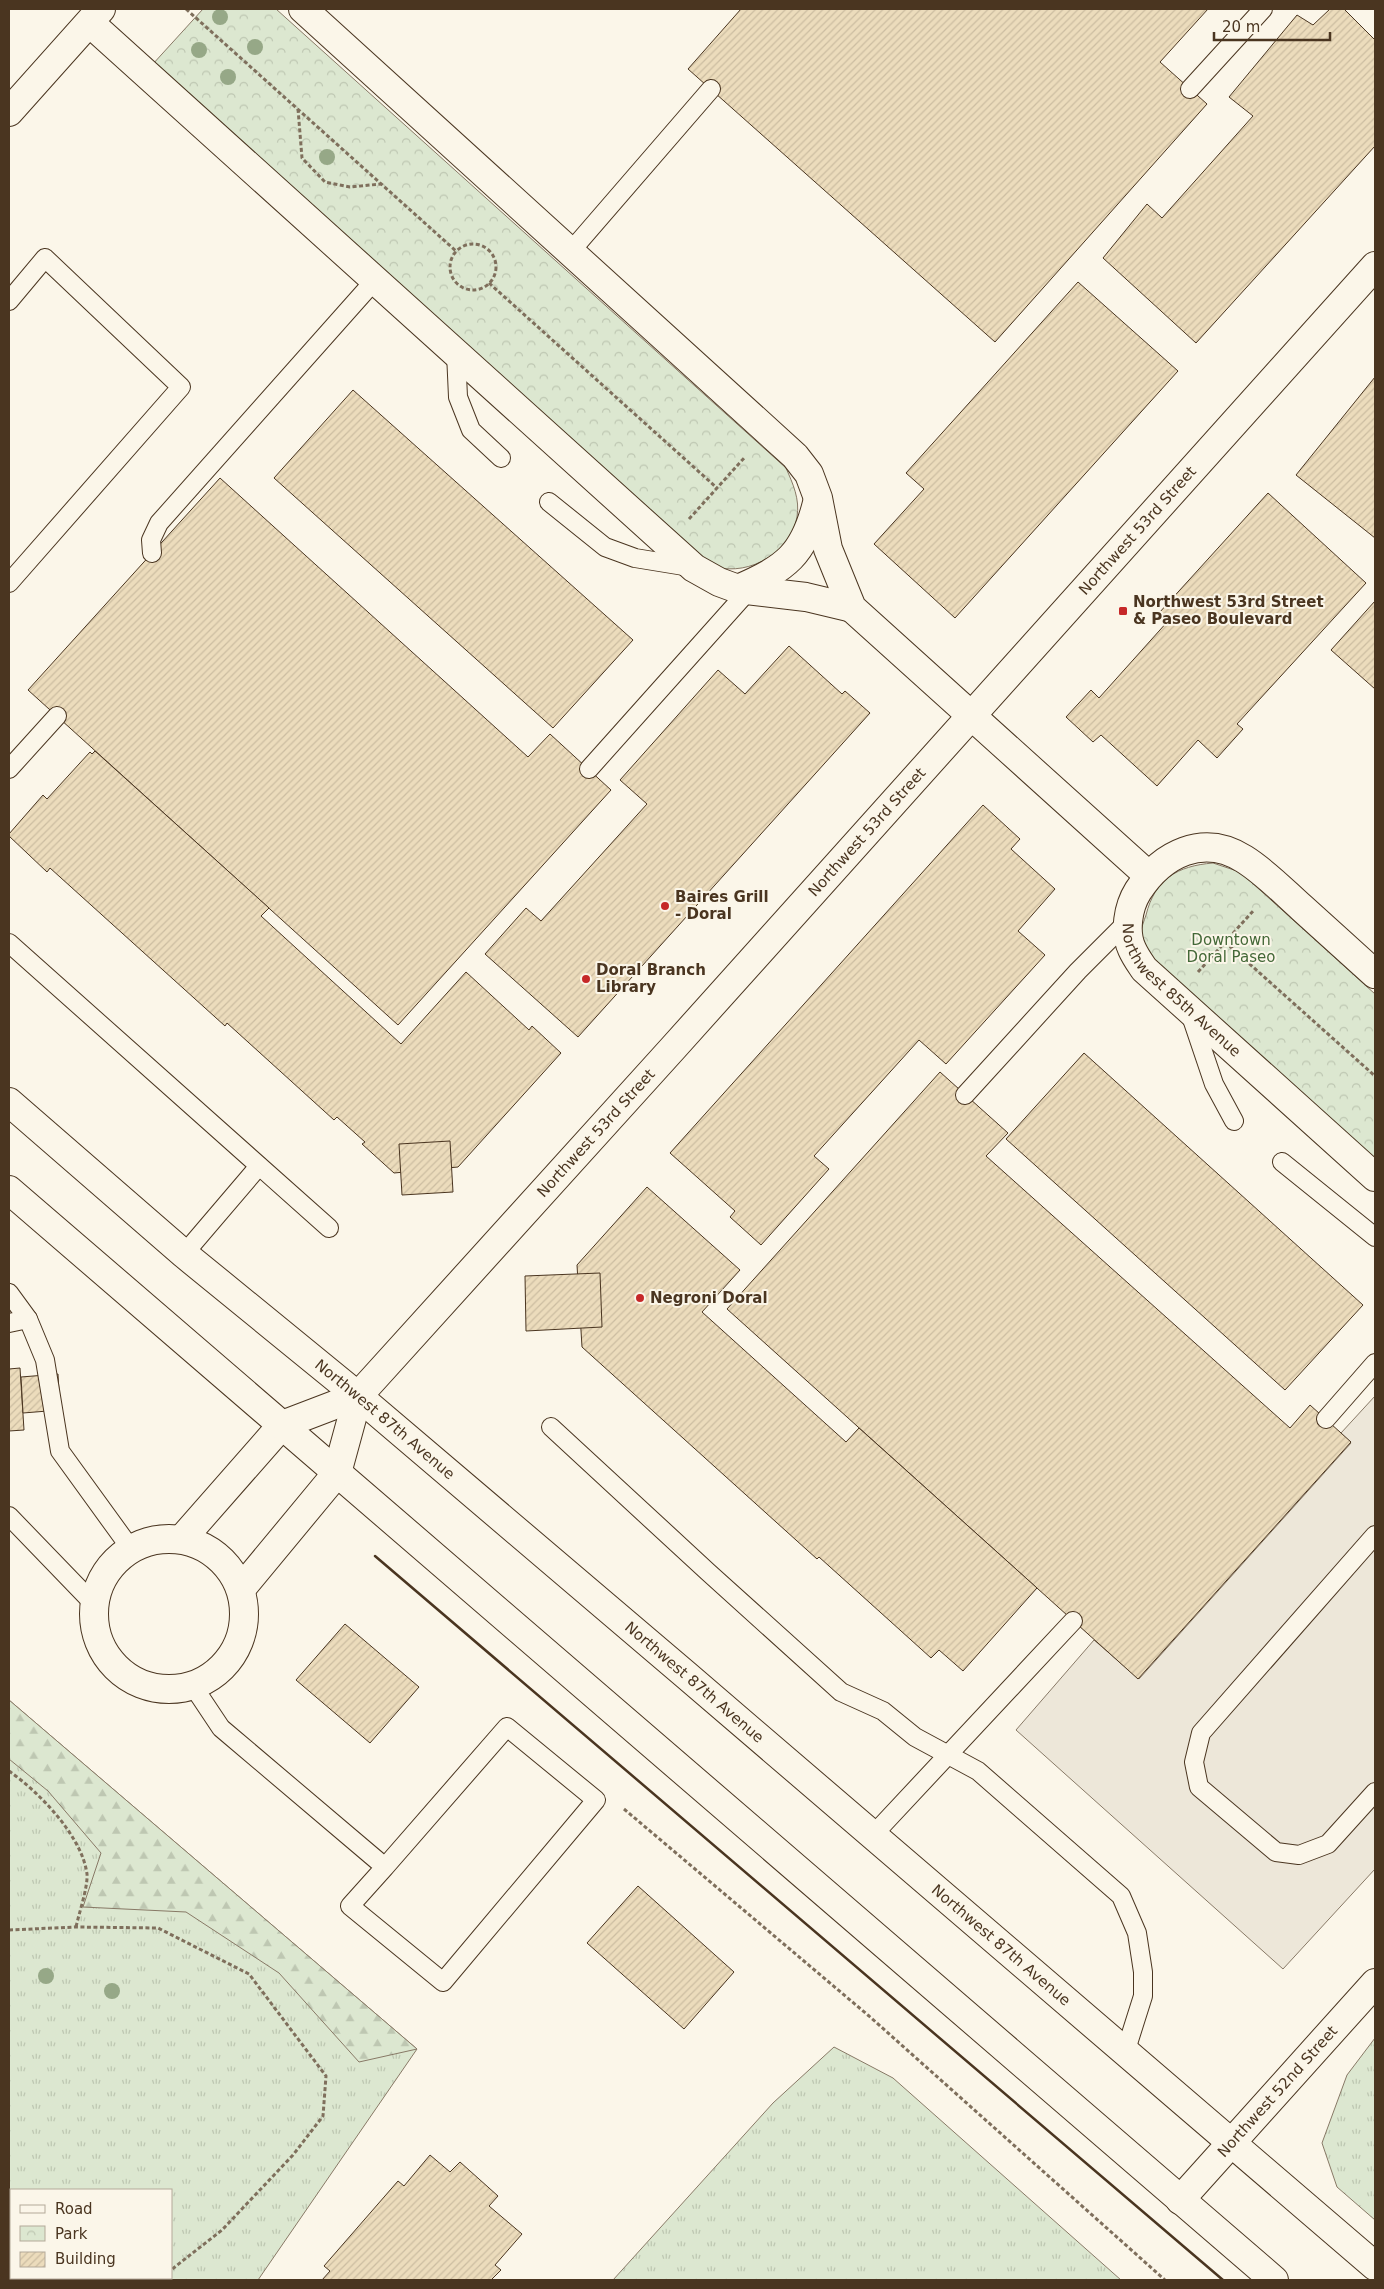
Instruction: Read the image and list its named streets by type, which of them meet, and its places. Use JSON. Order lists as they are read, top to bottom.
{
  "streets": {
    "street": [
      "Northwest 53rd Street",
      "Northwest 85th Avenue",
      "Northwest 87th Avenue",
      "Northwest 52nd Street"
    ]
  },
  "crossings": [
    ["Northwest 53rd Street", "Northwest 87th Avenue"],
    ["Northwest 87th Avenue", "Northwest 52nd Street"]
  ],
  "parks": ["Downtown Doral Paseo"],
  "places": {
    "transit": ["Northwest 53rd Street & Paseo Boulevard"],
    "other": ["Baires Grill - Doral", "Doral Branch Library", "Negroni Doral"]
  },
  "legend": ["Road", "Park", "Building"],
  "scale_bar": "20 m"
}
